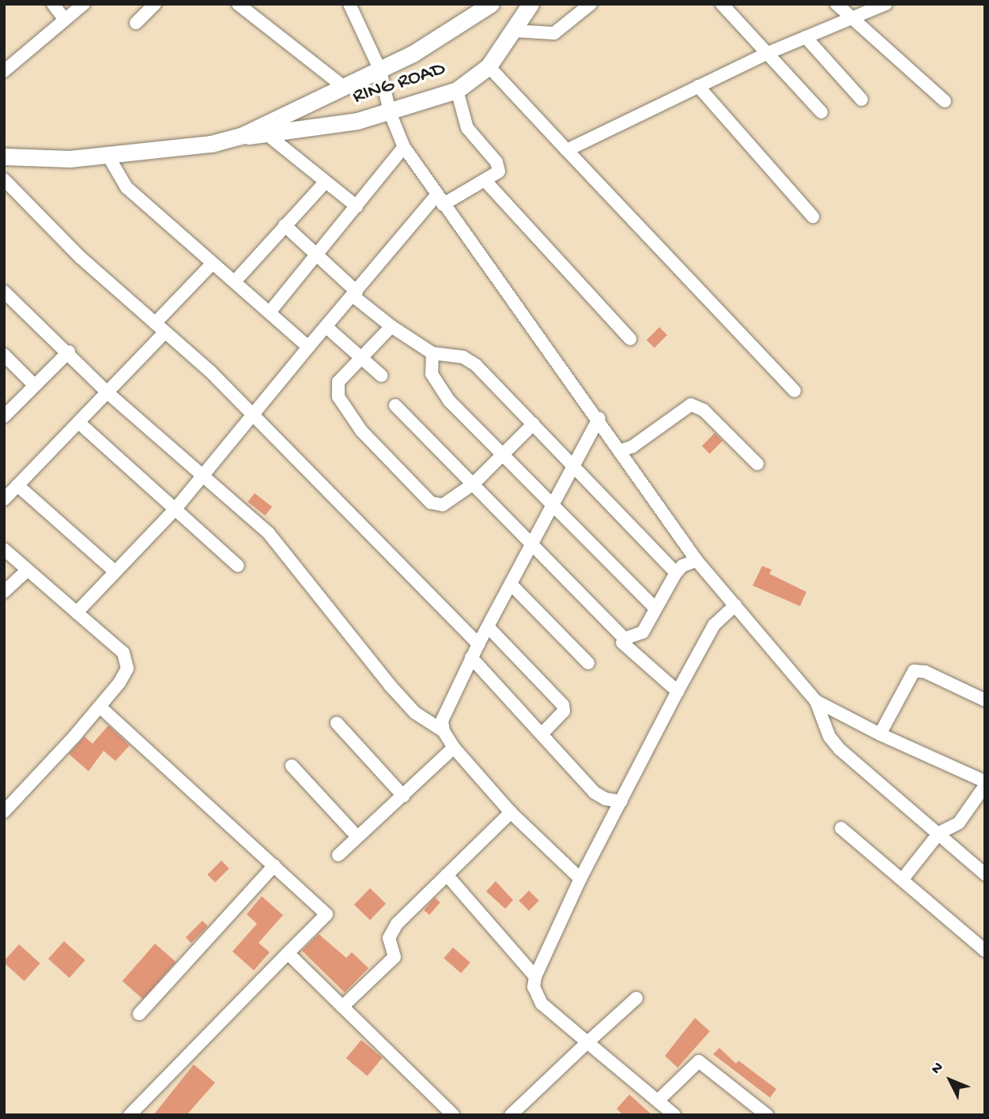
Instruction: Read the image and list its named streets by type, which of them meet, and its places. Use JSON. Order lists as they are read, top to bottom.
{
  "streets": {
    "main road": ["RING ROAD"]
  },
  "north": "top left"
}
